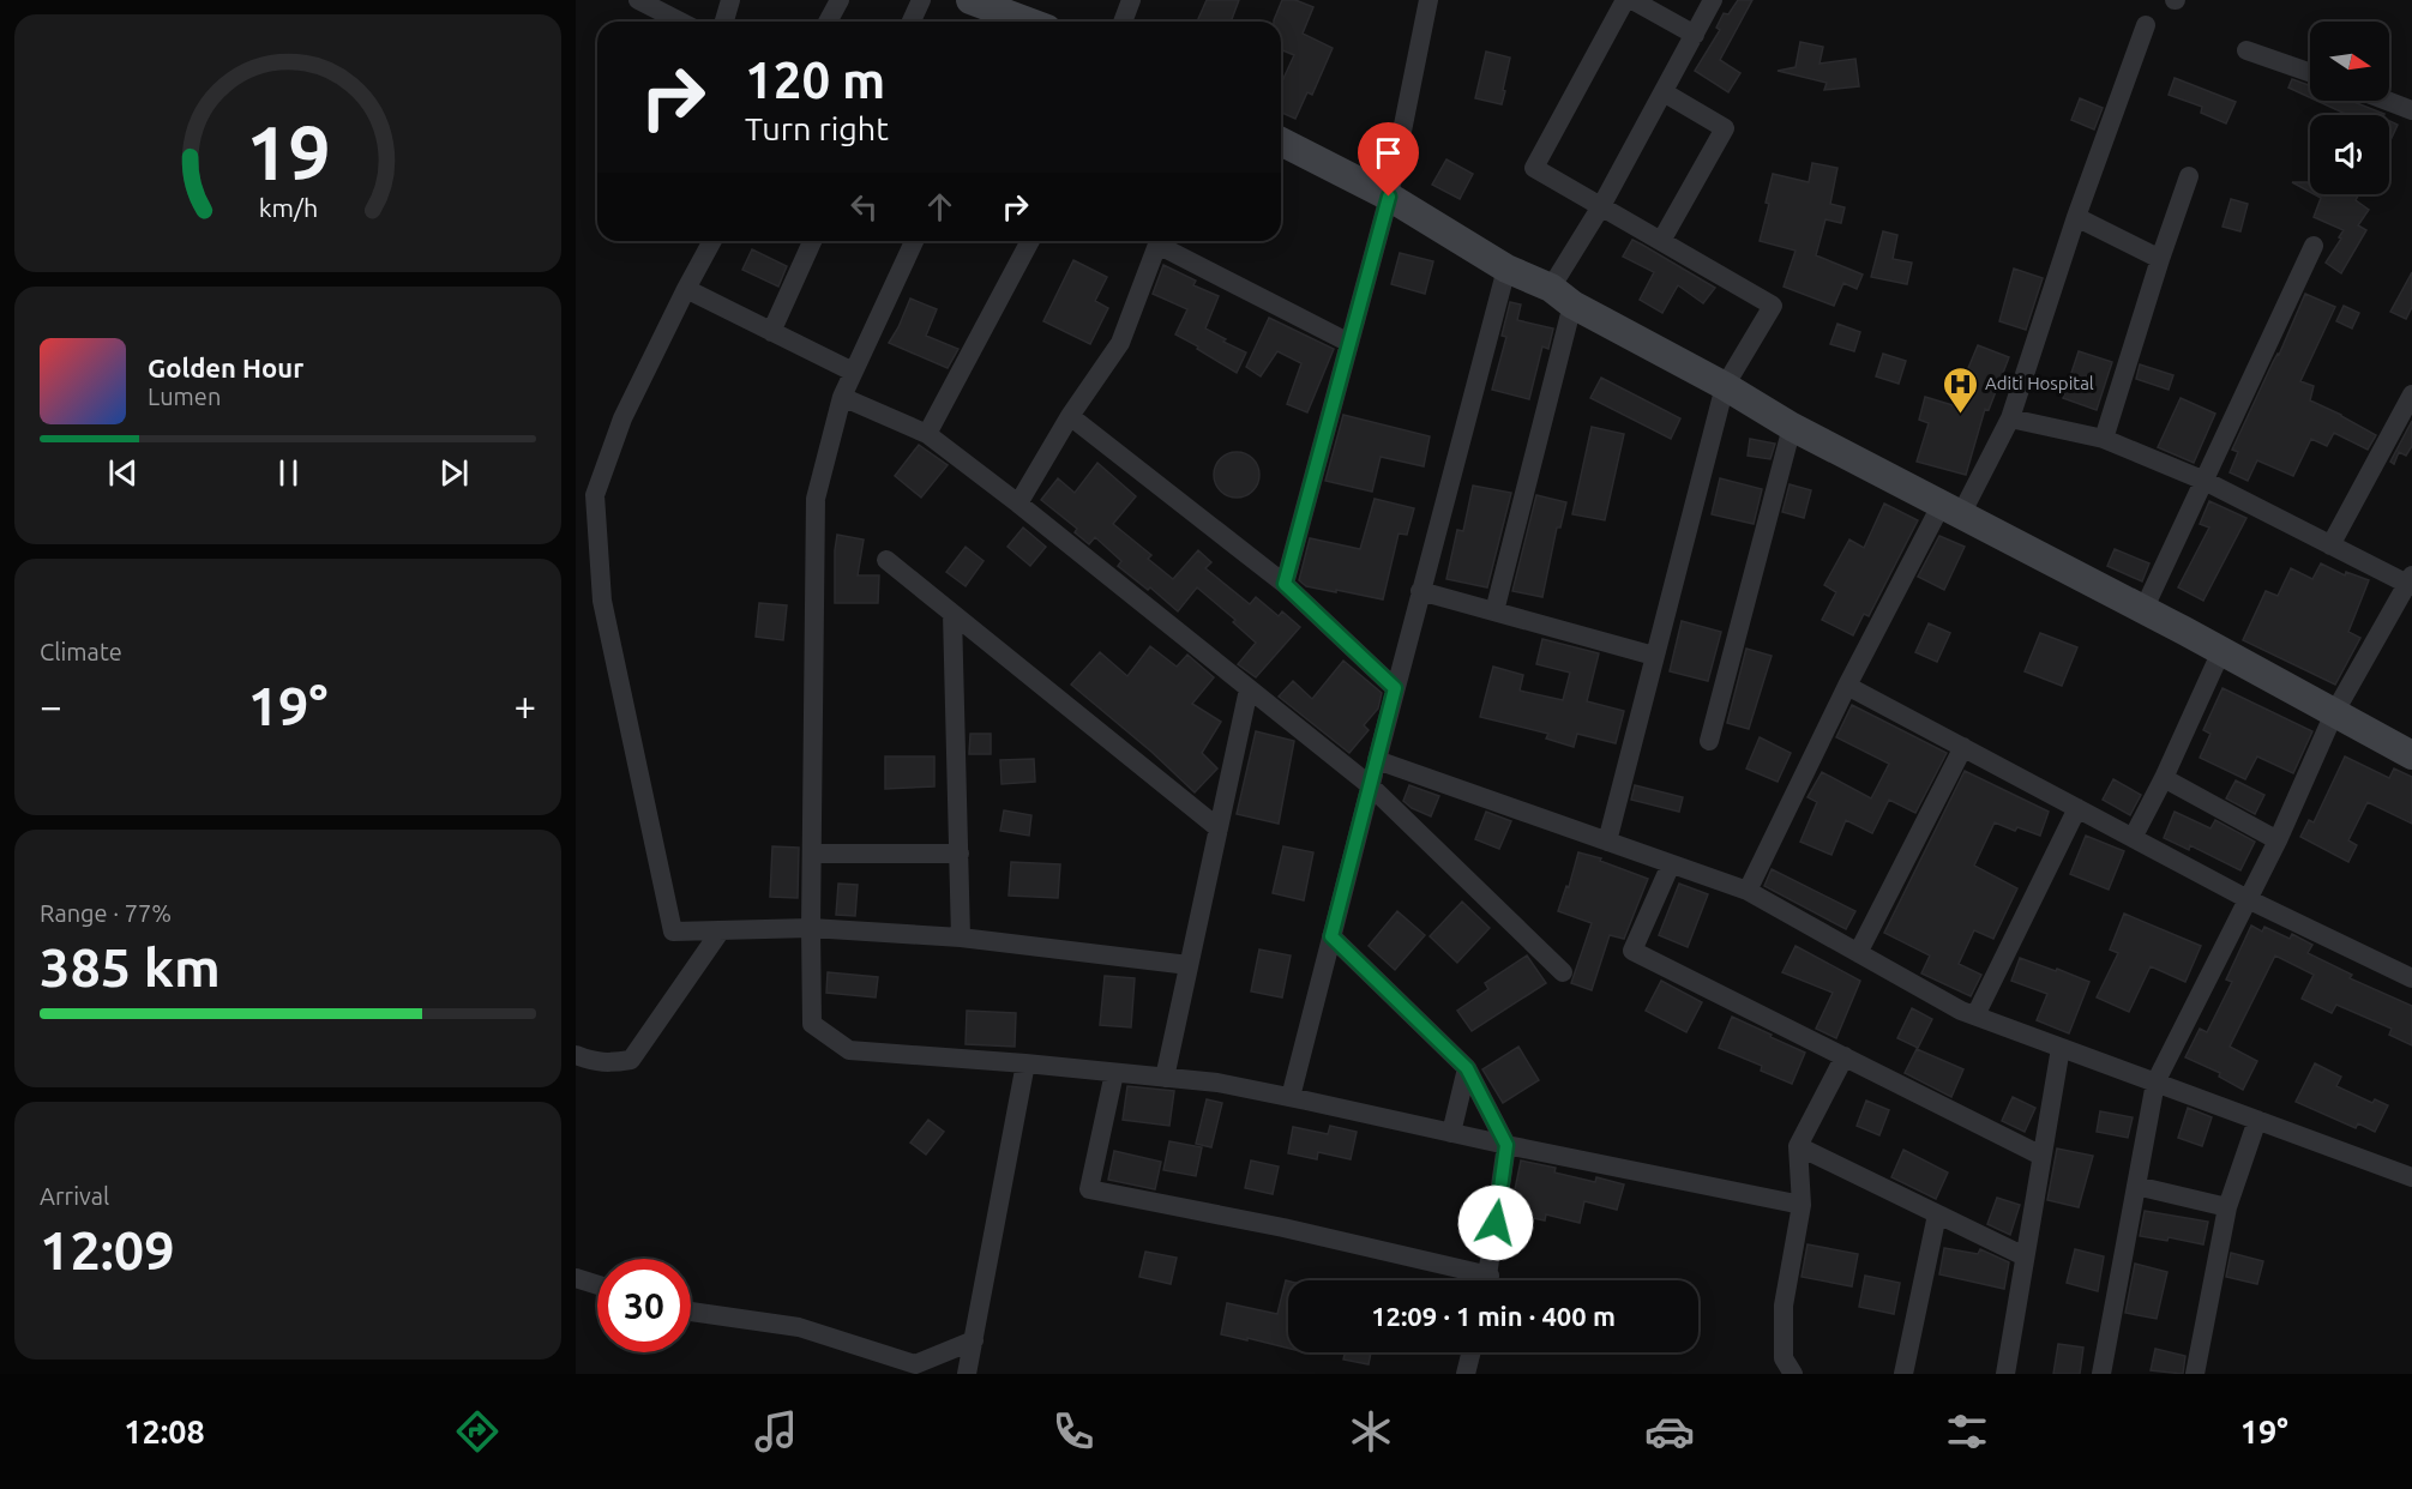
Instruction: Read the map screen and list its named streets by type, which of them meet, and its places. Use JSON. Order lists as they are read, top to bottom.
{
  "places": {
    "hospital": ["Aditi Hospital"]
  },
  "north": "right",
  "page": {
    "turn": ["120 m", "Turn right"],
    "song": ["Golden Hour", "Lumen"],
    "tile": [
      "Climate",
      ["Range · 77%", "385 km"],
      ["Arrival", "12:09"]
    ],
    "heat": ["−", "19°", "+"],
    "limit": "30",
    "trip": "12:09 · 1 min · 400 m",
    "tabs": ["12:08", "19°"],
    "gauge": ["19", "km/h"]
  }
}
